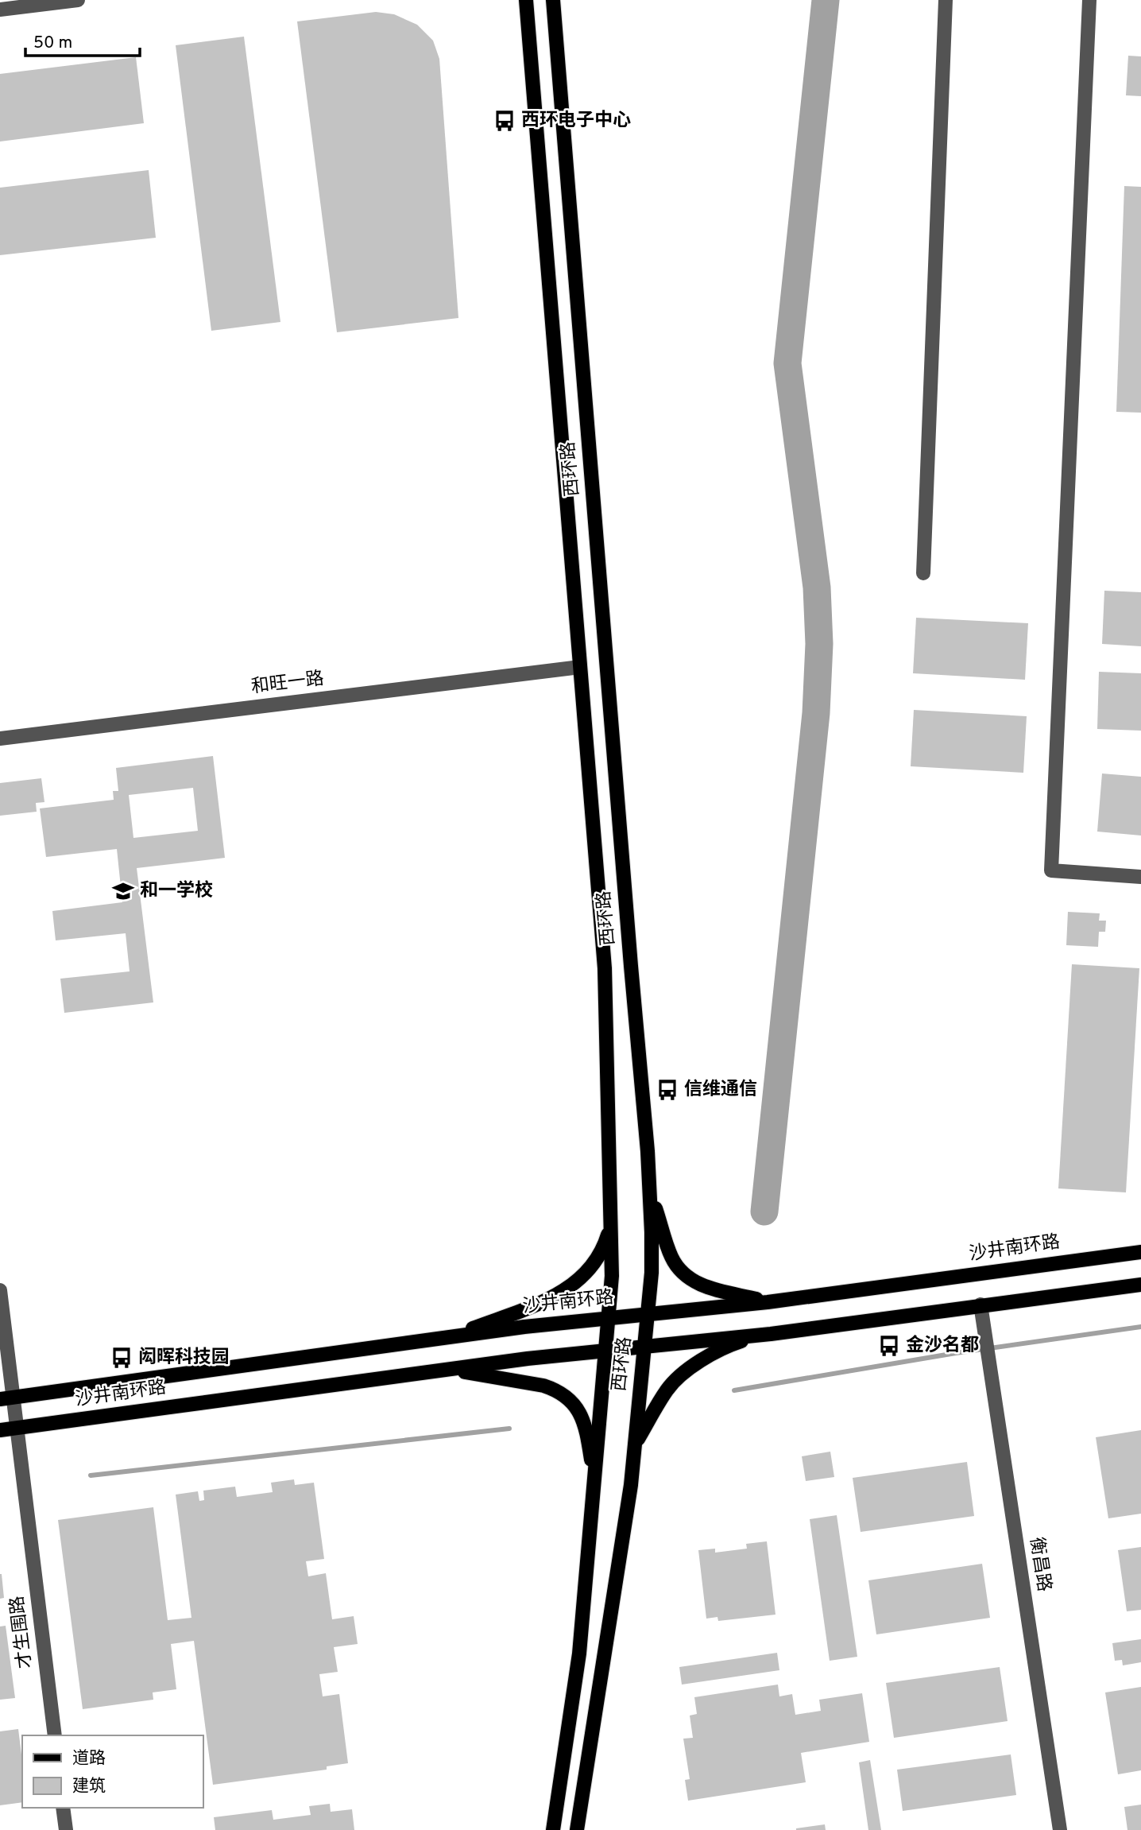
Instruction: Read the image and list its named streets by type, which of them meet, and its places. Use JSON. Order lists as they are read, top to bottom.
{
  "streets": {
    "main road": ["西环路", "沙井南环路"],
    "street": ["和旺一路", "衡昌路", "才生围路"]
  },
  "crossings": [
    ["西环路", "和旺一路"],
    ["西环路", "沙井南环路"],
    ["沙井南环路", "衡昌路"],
    ["沙井南环路", "才生围路"]
  ],
  "places": {
    "bus stop": [
      "西环电子中心",
      "信维通信",
      "金沙名都",
      "闳晖科技园"
    ],
    "school or university": ["和一学校"]
  },
  "legend": ["道路", "建筑"],
  "scale_bar": "50 m"
}
